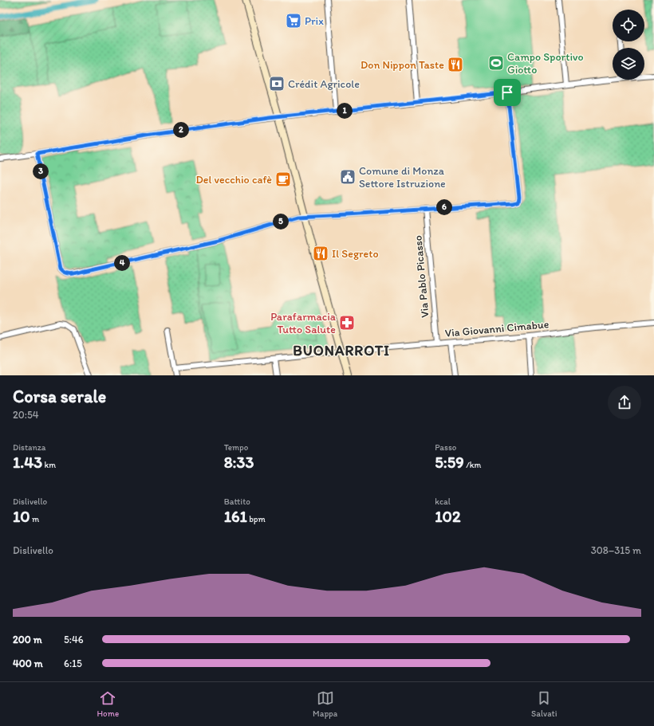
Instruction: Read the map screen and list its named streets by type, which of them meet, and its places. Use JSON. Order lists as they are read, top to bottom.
{
  "streets": {
    "street": ["Via Pablo Picasso", "Via Giovanni Cimabue"]
  },
  "crossings": [
    ["Via Pablo Picasso", "Via Giovanni Cimabue"]
  ],
  "districts": ["BUONARROTI"],
  "places": {
    "supermarket": ["Prix"],
    "sports": ["Campo Sportivo Giotto"],
    "restaurant": ["Don Nippon Taste", "Il Segreto"],
    "bank": ["Crédit Agricole"],
    "public building": ["Comune di Monza Settore Istruzione"],
    "cafe": ["Del vecchio cafè"],
    "pharmacy": ["Parafarmacia Tutto Salute"]
  },
  "page": {
    "pins": [
      "1",
      "2",
      "3",
      "6",
      "5",
      "4"
    ],
    "heading": ["Corsa serale", "20:54"],
    "stats": [
      ["Distanza", "1.43 km"],
      ["Tempo", "8:33"],
      ["Passo", "5:59 /km"],
      ["Dislivello", "10 m"],
      ["Battito", "161 bpm"],
      ["kcal", "102"]
    ],
    "chart": ["Dislivello", "308–315 m"],
    "list": [
      {
        "name": "200 m",
        "note": "5:46"
      },
      {
        "name": "400 m",
        "note": "6:15"
      }
    ],
    "tabs": ["Home", "Mappa", "Salvati"]
  }
}
